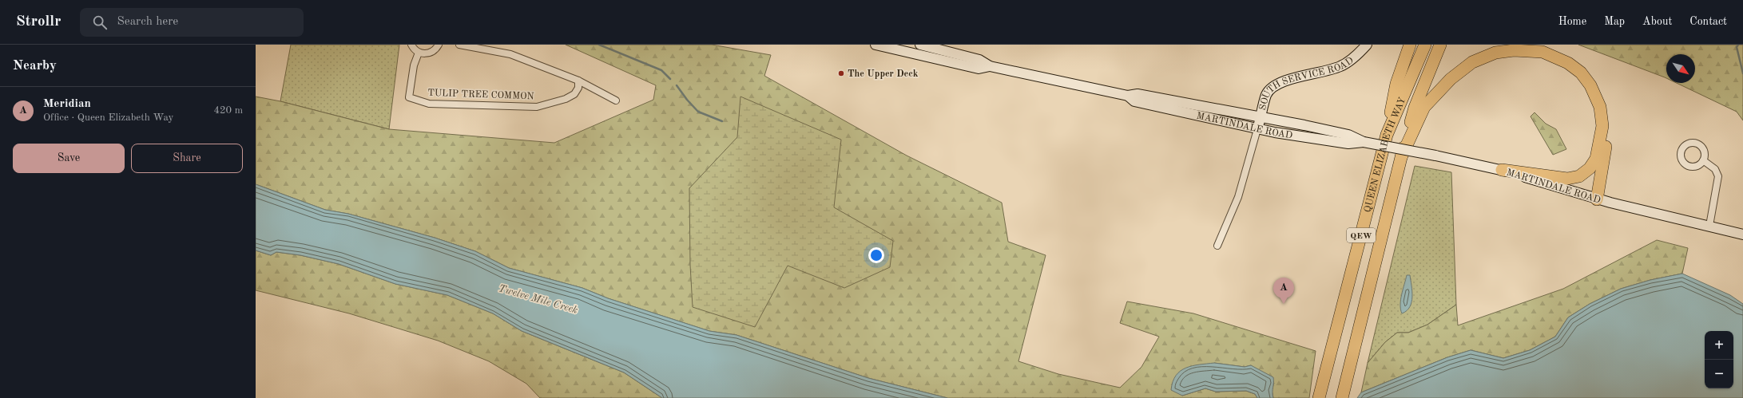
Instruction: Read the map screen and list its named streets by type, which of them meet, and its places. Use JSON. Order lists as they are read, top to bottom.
{
  "streets": {
    "highway": ["QUEEN ELIZABETH WAY", "QEW"],
    "main road": ["SOUTH SERVICE ROAD", "MARTINDALE ROAD"],
    "street": ["TULIP TREE COMMON"]
  },
  "crossings": [
    ["SOUTH SERVICE ROAD", "MARTINDALE ROAD"]
  ],
  "water": ["Twelve Mile Creek"],
  "places": ["The Upper Deck"],
  "north": "bottom right",
  "page": {
    "header": "Strollr",
    "search": "Search here",
    "nav": [
      "Home",
      "Map",
      "About",
      "Contact"
    ],
    "heading": "Nearby",
    "list": [
      {
        "mark": "A",
        "name": "Meridian",
        "note": "Office · Queen Elizabeth Way",
        "value": "420 m"
      }
    ],
    "buttons": ["Save", "Share"],
    "pins": "A",
    "map_buttons": ["+", "−"]
  }
}
